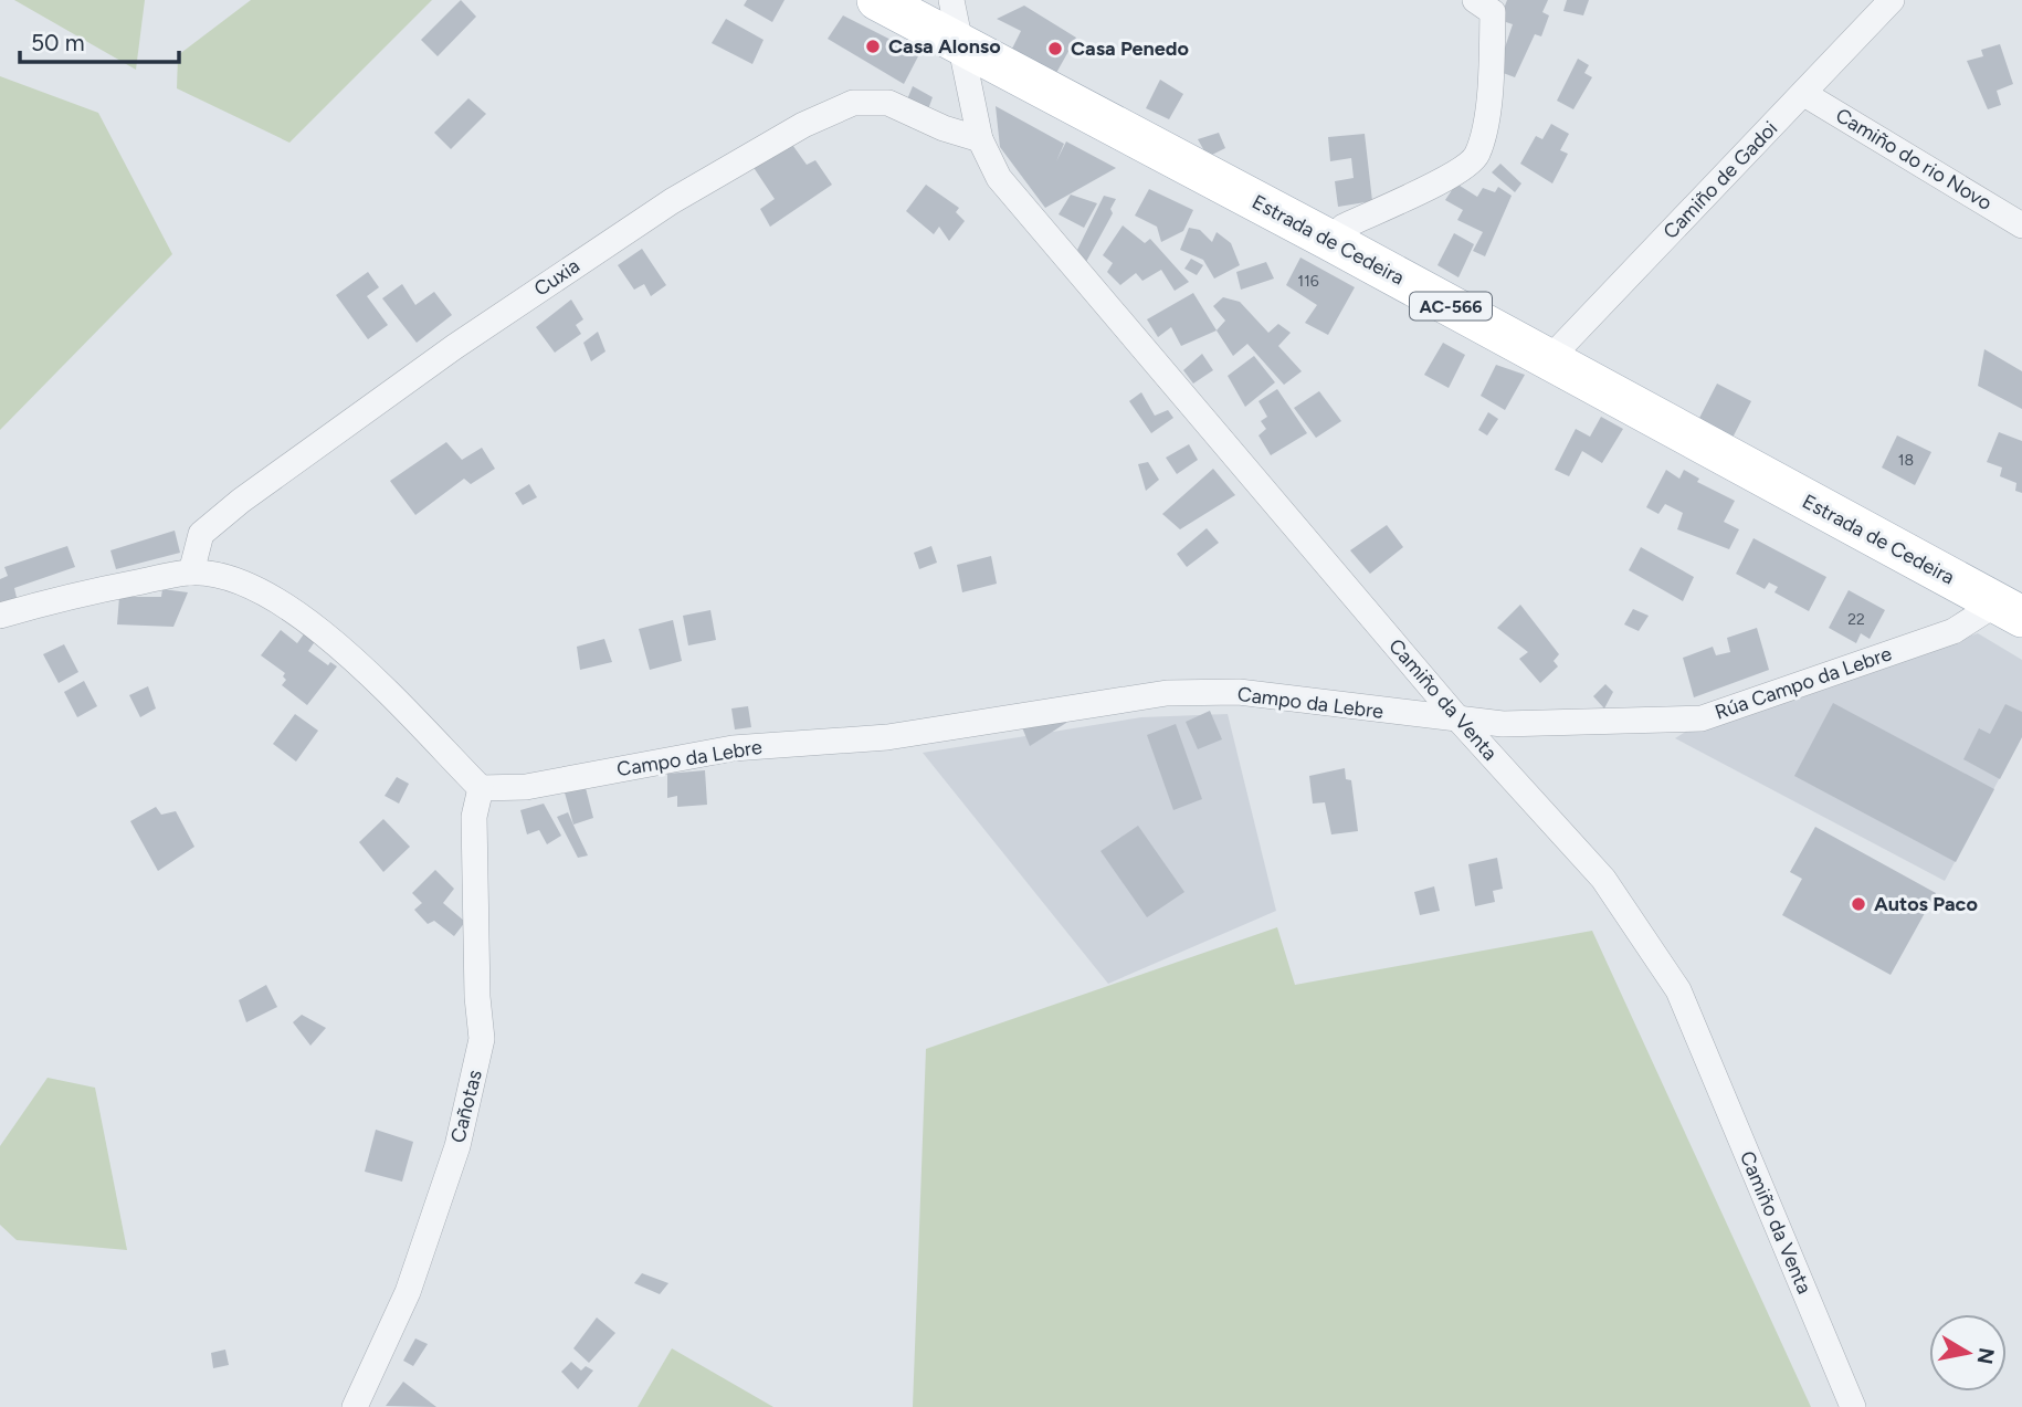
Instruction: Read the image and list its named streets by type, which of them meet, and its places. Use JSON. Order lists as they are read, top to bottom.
{
  "streets": {
    "main road": ["Estrada de Cedeira", "AC-566"],
    "street": [
      "Camiño do rio Novo",
      "Camiño de Gadoi",
      "Cuxia",
      "Rúa Campo da Lebre",
      "Camiño da Venta",
      "Campo da Lebre",
      "Cañotas"
    ]
  },
  "crossings": [
    ["Camiño do rio Novo", "Camiño de Gadoi"],
    ["Camiño de Gadoi", "Estrada de Cedeira"],
    ["Estrada de Cedeira", "Rúa Campo da Lebre"],
    ["Estrada de Cedeira", "Camiño da Venta"],
    ["Cuxia", "Camiño da Venta"],
    ["Rúa Campo da Lebre", "Camiño da Venta"],
    ["Rúa Campo da Lebre", "Campo da Lebre"],
    ["Camiño da Venta", "Campo da Lebre"],
    ["Campo da Lebre", "Cañotas"]
  ],
  "places": ["Casa Alonso", "Casa Penedo", "Autos Paco"],
  "house_numbers": ["116", "18", "22"],
  "scale_bar": "50 m",
  "north": "right"
}
